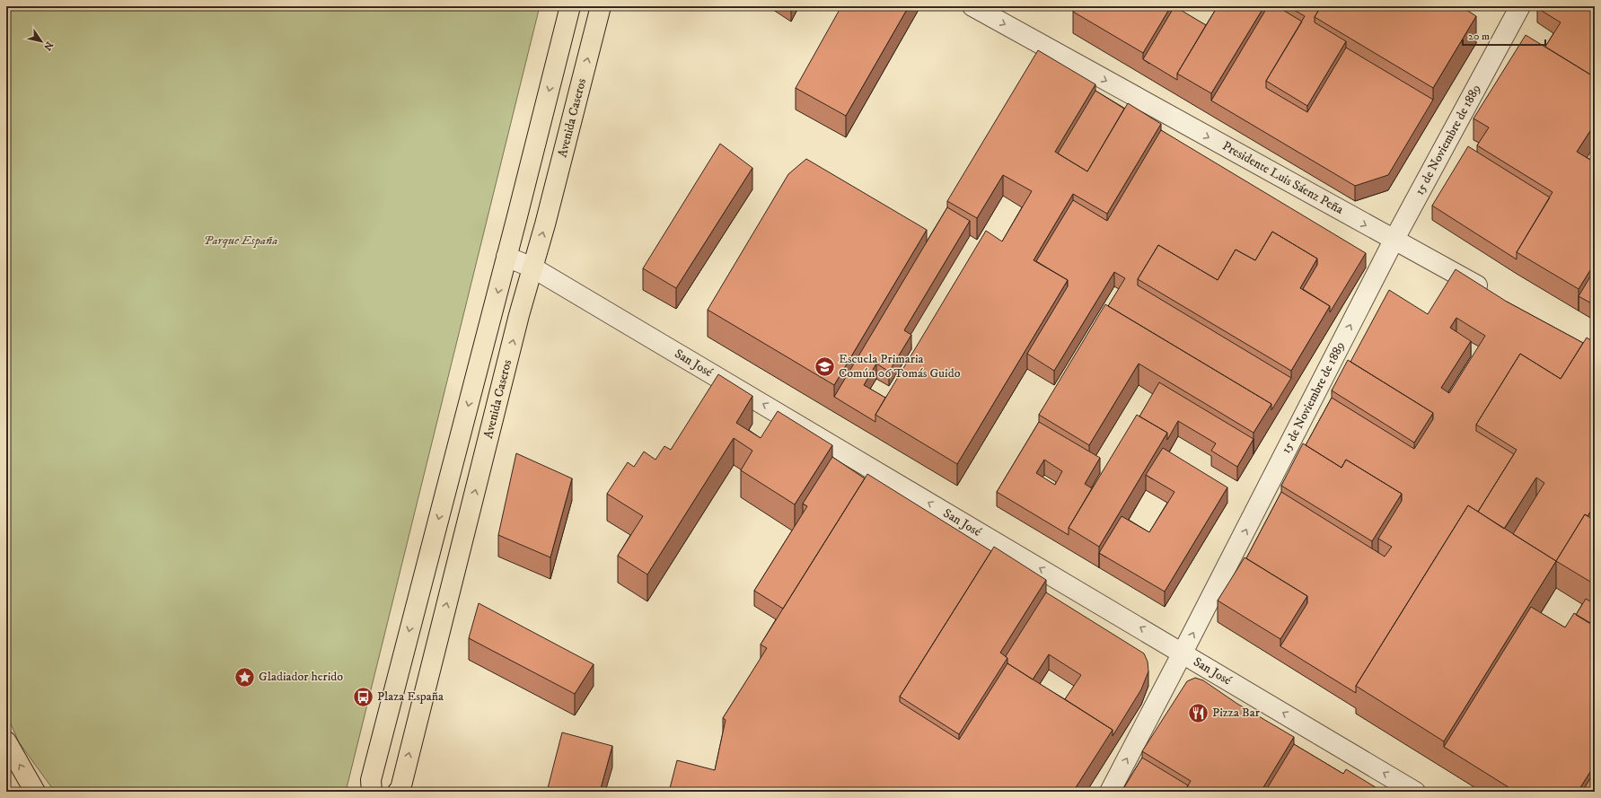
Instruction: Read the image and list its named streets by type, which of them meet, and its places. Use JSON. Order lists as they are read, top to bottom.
{
  "streets": {
    "main road": ["Avenida Caseros"],
    "street": ["15 de Noviembre de 1889", "Presidente Luis Sáenz Peña", "San José"]
  },
  "crossings": [
    ["Avenida Caseros", "San José"],
    ["15 de Noviembre de 1889", "Presidente Luis Sáenz Peña"],
    ["15 de Noviembre de 1889", "San José"]
  ],
  "one_way": ["15 de Noviembre de 1889", "Presidente Luis Sáenz Peña", "San José"],
  "parks": ["Parque España"],
  "places": {
    "school or university": ["Escuela Primaria Común 06 Tomás Guido"],
    "place": ["Gladiador herido"],
    "bus stop": ["Plaza España"],
    "restaurant": ["Pizza Bar"]
  },
  "scale_bar": "20 m",
  "north": "bottom right"
}
